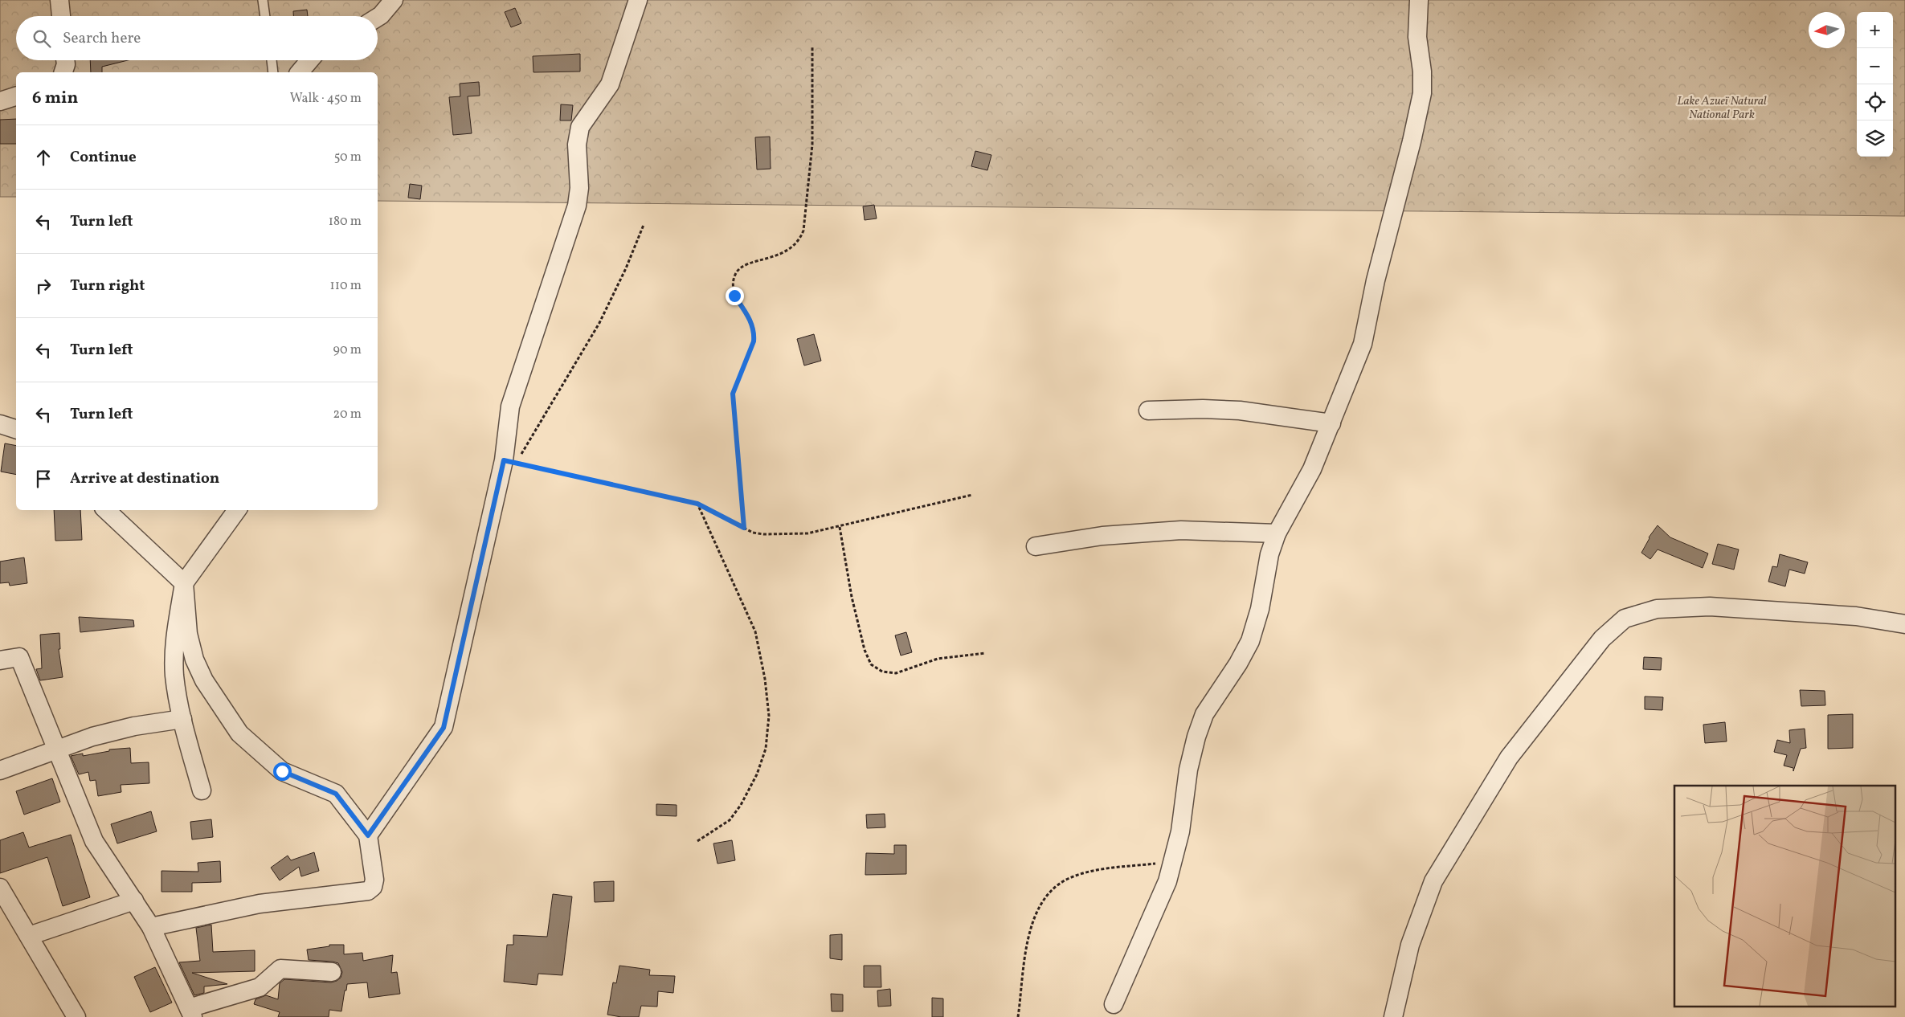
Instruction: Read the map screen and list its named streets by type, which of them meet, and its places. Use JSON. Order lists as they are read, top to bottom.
{
  "parks": ["Lake Azueï Natural National Park"],
  "north": "left",
  "page": {
    "map_buttons": ["+", "−"],
    "search": "Search here",
    "heading": ["6 min", "Walk · 450 m"],
    "list": [
      ["Continue", "50 m"],
      ["Turn left", "180 m"],
      ["Turn right", "110 m"],
      ["Turn left", "90 m"],
      ["Turn left", "20 m"],
      "Arrive at destination"
    ]
  }
}
